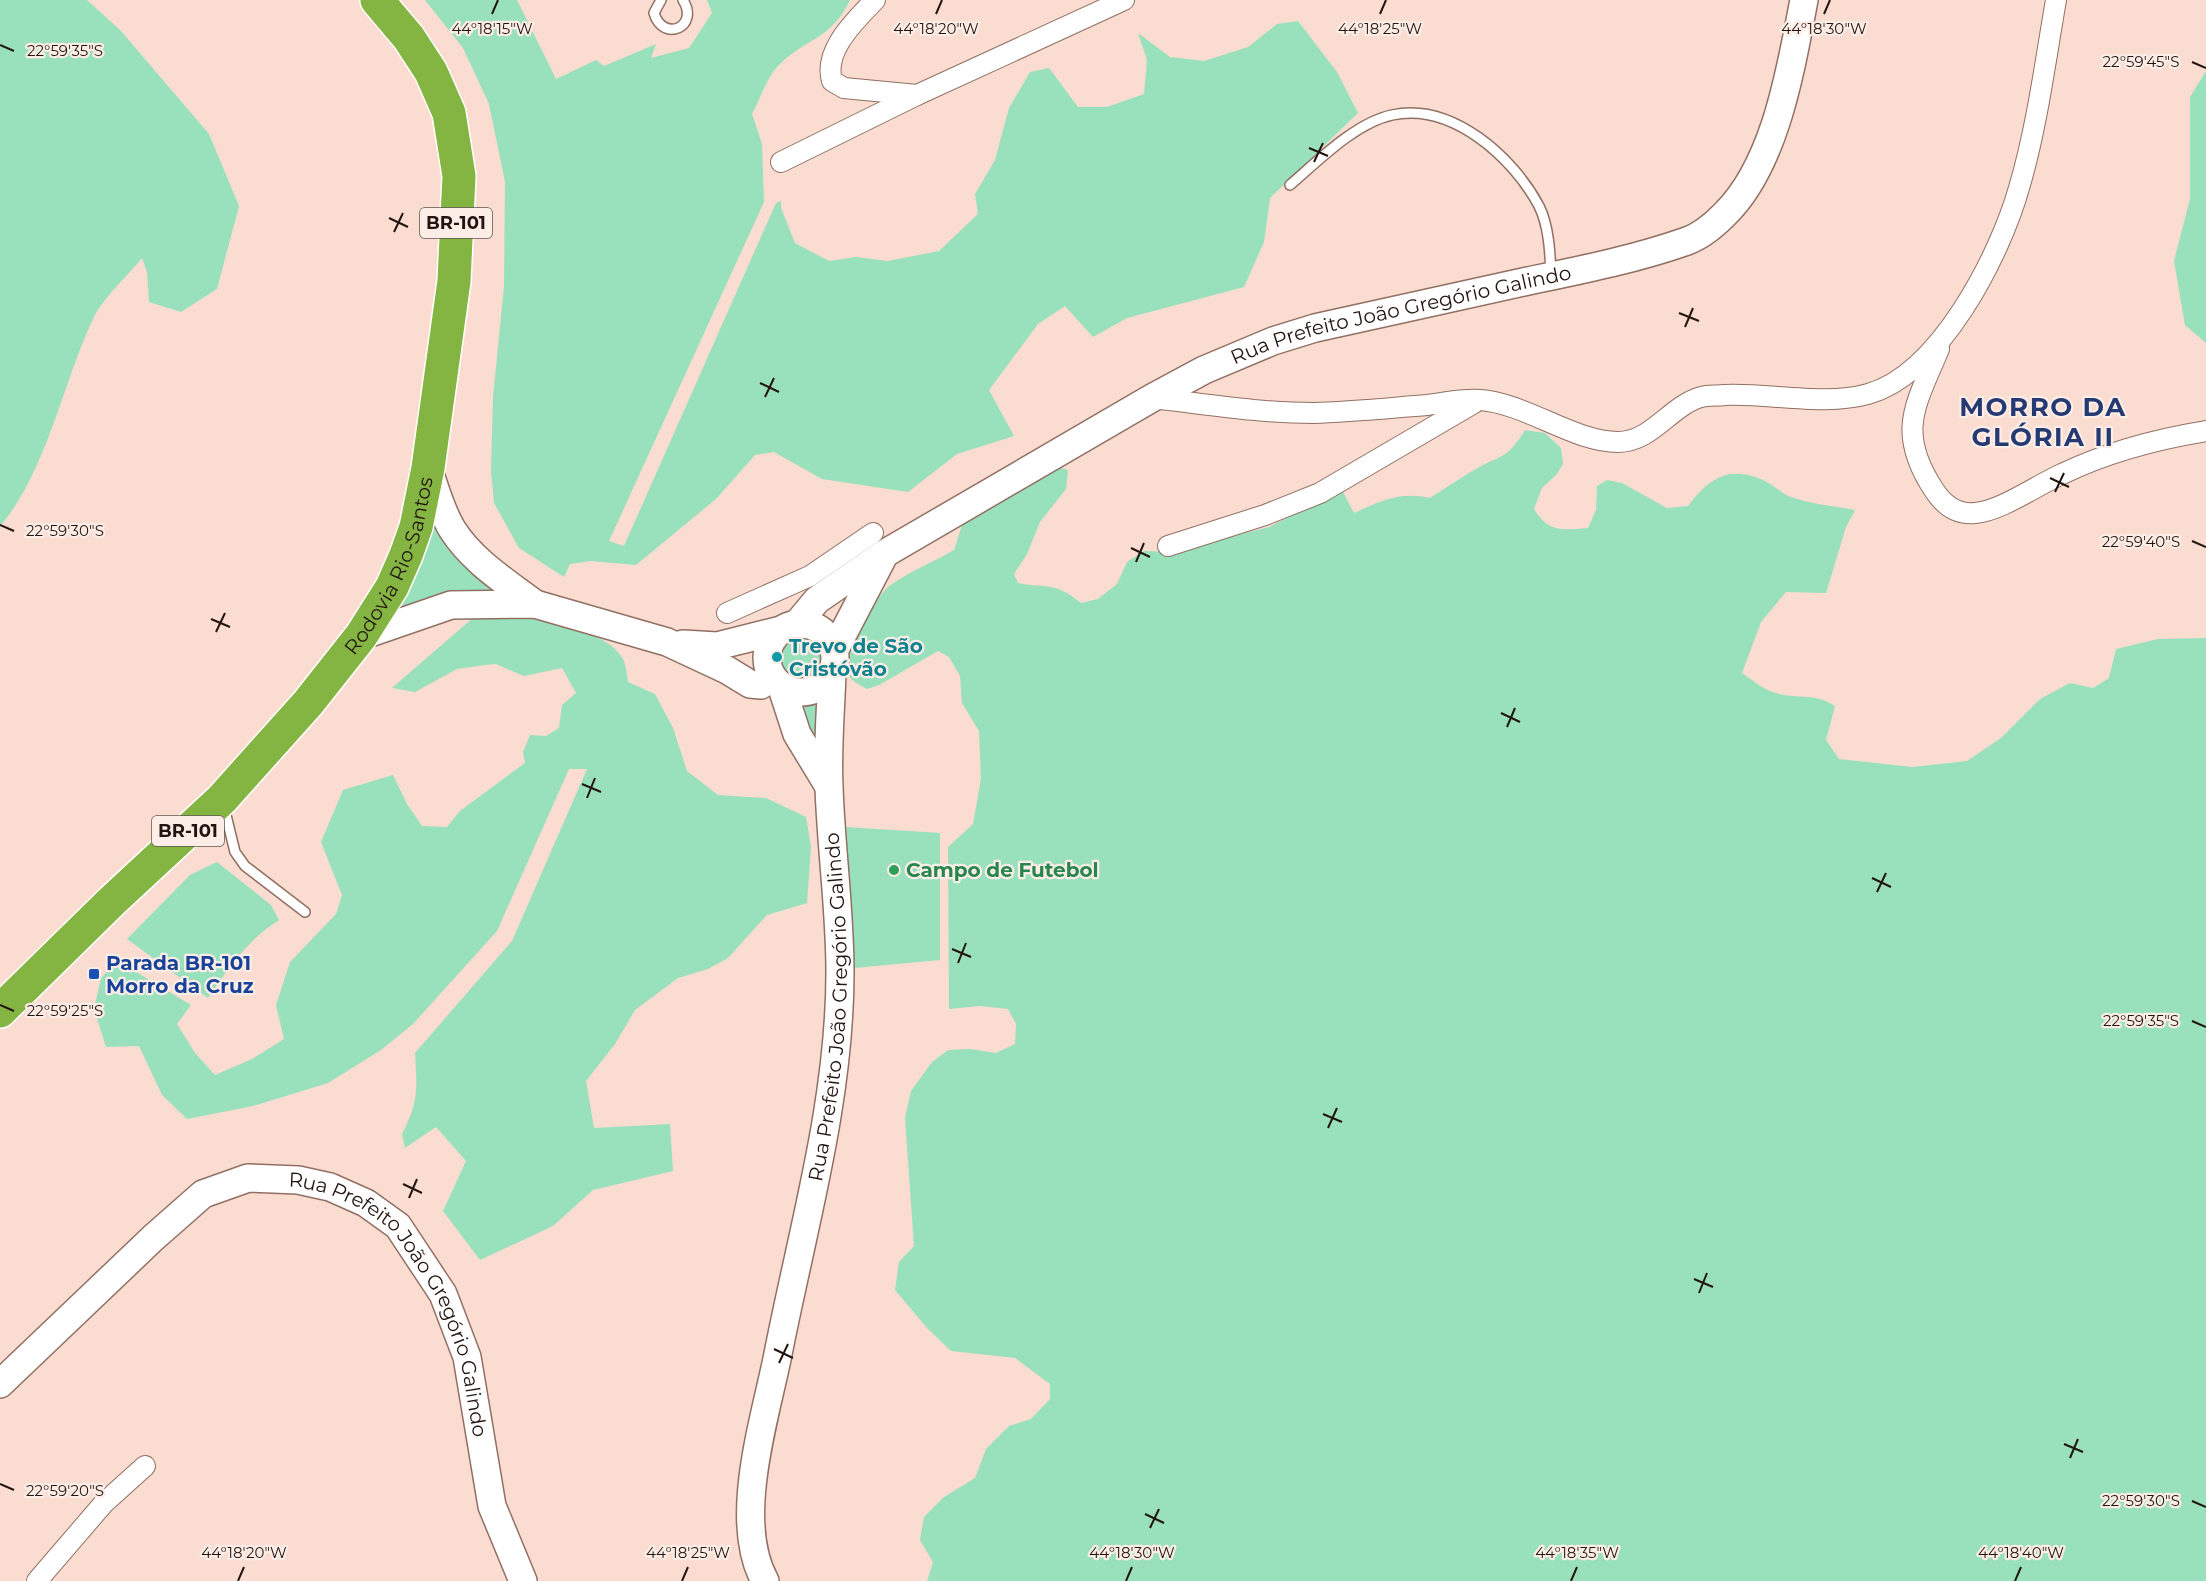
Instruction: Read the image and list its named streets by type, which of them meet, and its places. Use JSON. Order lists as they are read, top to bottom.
{
  "streets": {
    "highway": ["BR-101", "Rodovia Rio-Santos"],
    "main road": ["Rua Prefeito João Gregório Galindo"]
  },
  "districts": ["MORRO DA GLÓRIA II"],
  "places": {
    "other": ["Trevo de São Cristóvão", "Campo de Futebol"],
    "transit": ["Parada BR-101 Morro da Cruz"]
  },
  "coordinates": [
    "44°18'15\"W",
    "44°18'20\"W",
    "44°18'25\"W",
    "44°18'30\"W",
    "22°59'35\"S",
    "22°59'45\"S",
    "22°59'30\"S",
    "22°59'40\"S",
    "22°59'25\"S",
    "22°59'20\"S",
    "44°18'35\"W",
    "44°18'40\"W"
  ]
}
